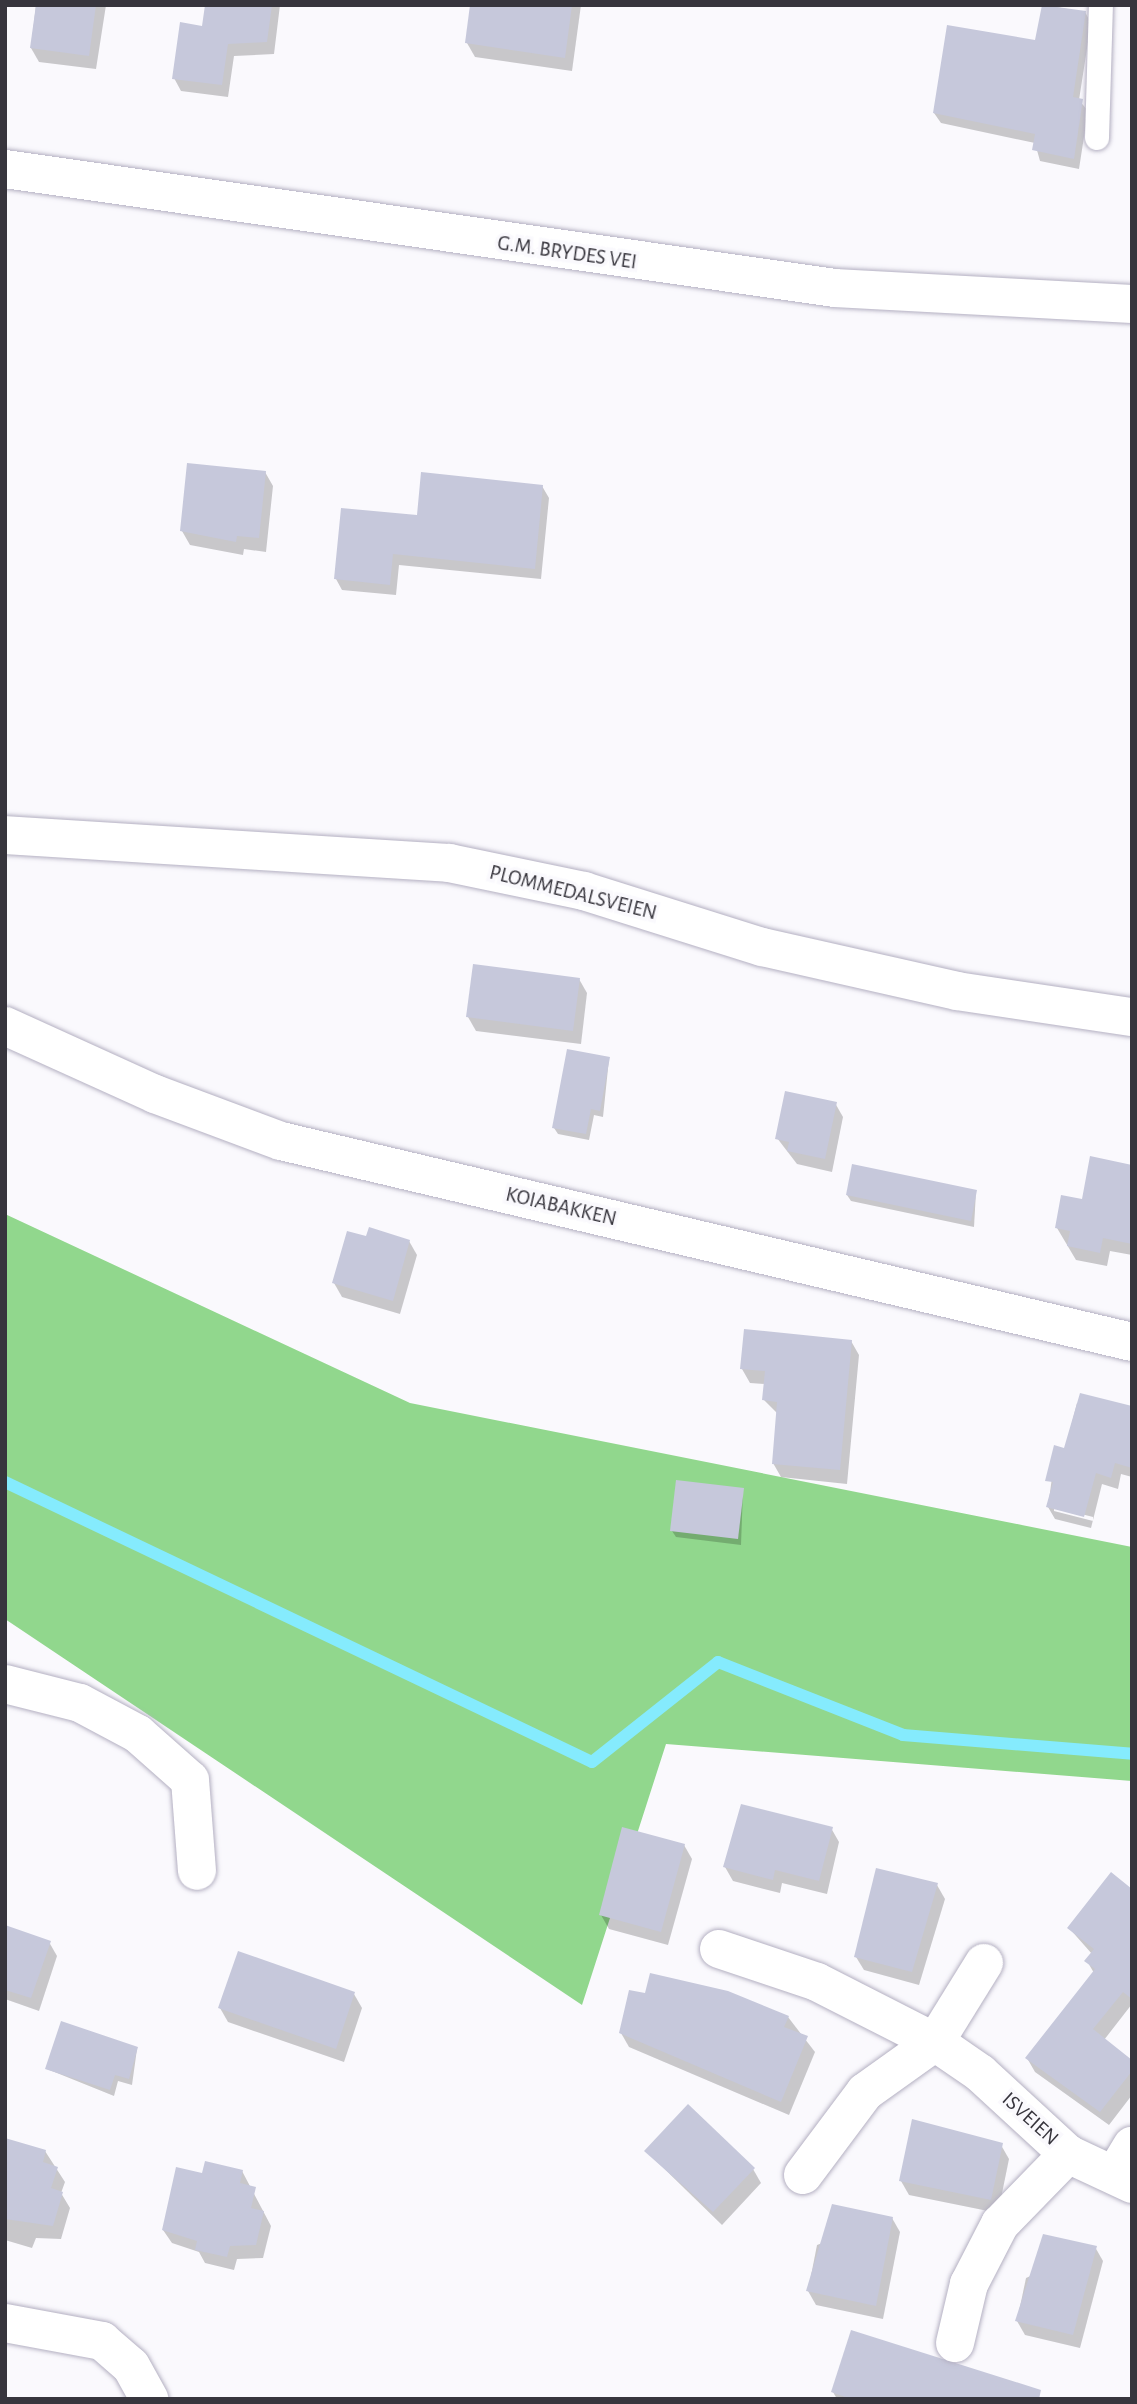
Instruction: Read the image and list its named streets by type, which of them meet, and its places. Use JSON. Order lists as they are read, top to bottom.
{
  "streets": {
    "street": [
      "G.M. BRYDES VEI",
      "PLOMMEDALSVEIEN",
      "KOIABAKKEN",
      "ISVEIEN"
    ]
  }
}
